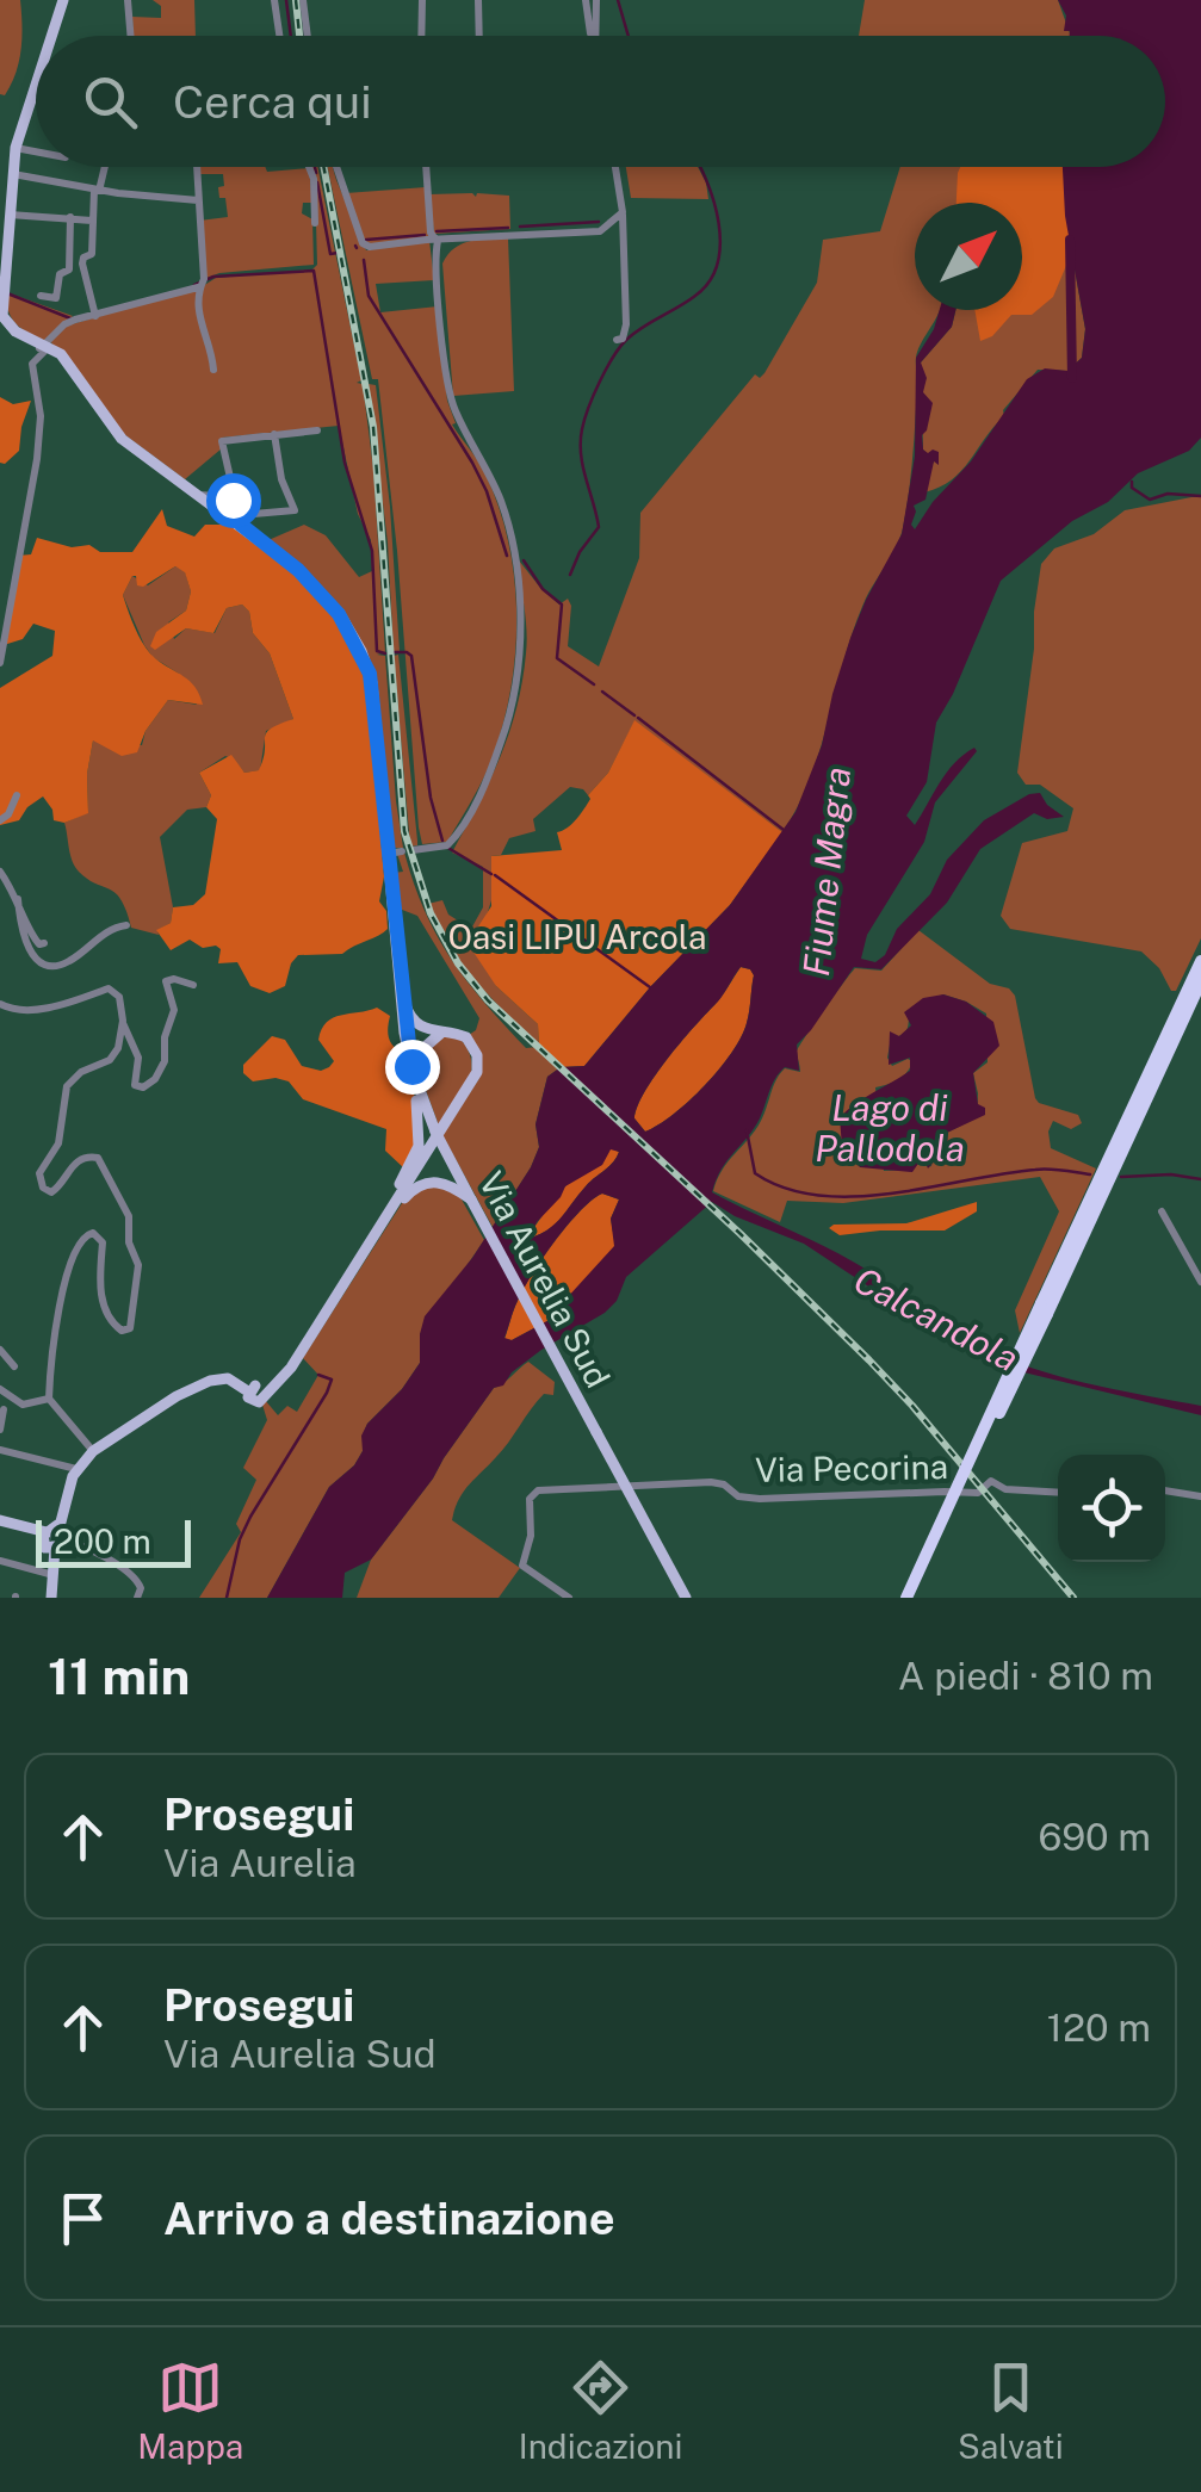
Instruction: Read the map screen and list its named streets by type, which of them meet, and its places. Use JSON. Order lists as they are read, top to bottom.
{
  "streets": {
    "main road": ["Via Aurelia Sud"],
    "street": ["Via Pecorina"]
  },
  "water": ["Fiume Magra", "Lago di Pallodola", "Calcandola"],
  "parks": ["Oasi LIPU Arcola"],
  "scale_bar": "200 m",
  "north": "top right",
  "page": {
    "search": "Cerca qui",
    "scale": "200 m",
    "heading": ["11 min", "A piedi · 810 m"],
    "list": [
      ["Prosegui", "Via Aurelia", "690 m"],
      ["Prosegui", "Via Aurelia Sud", "120 m"],
      "Arrivo a destinazione"
    ],
    "nav": ["Mappa", "Indicazioni", "Salvati"]
  }
}
